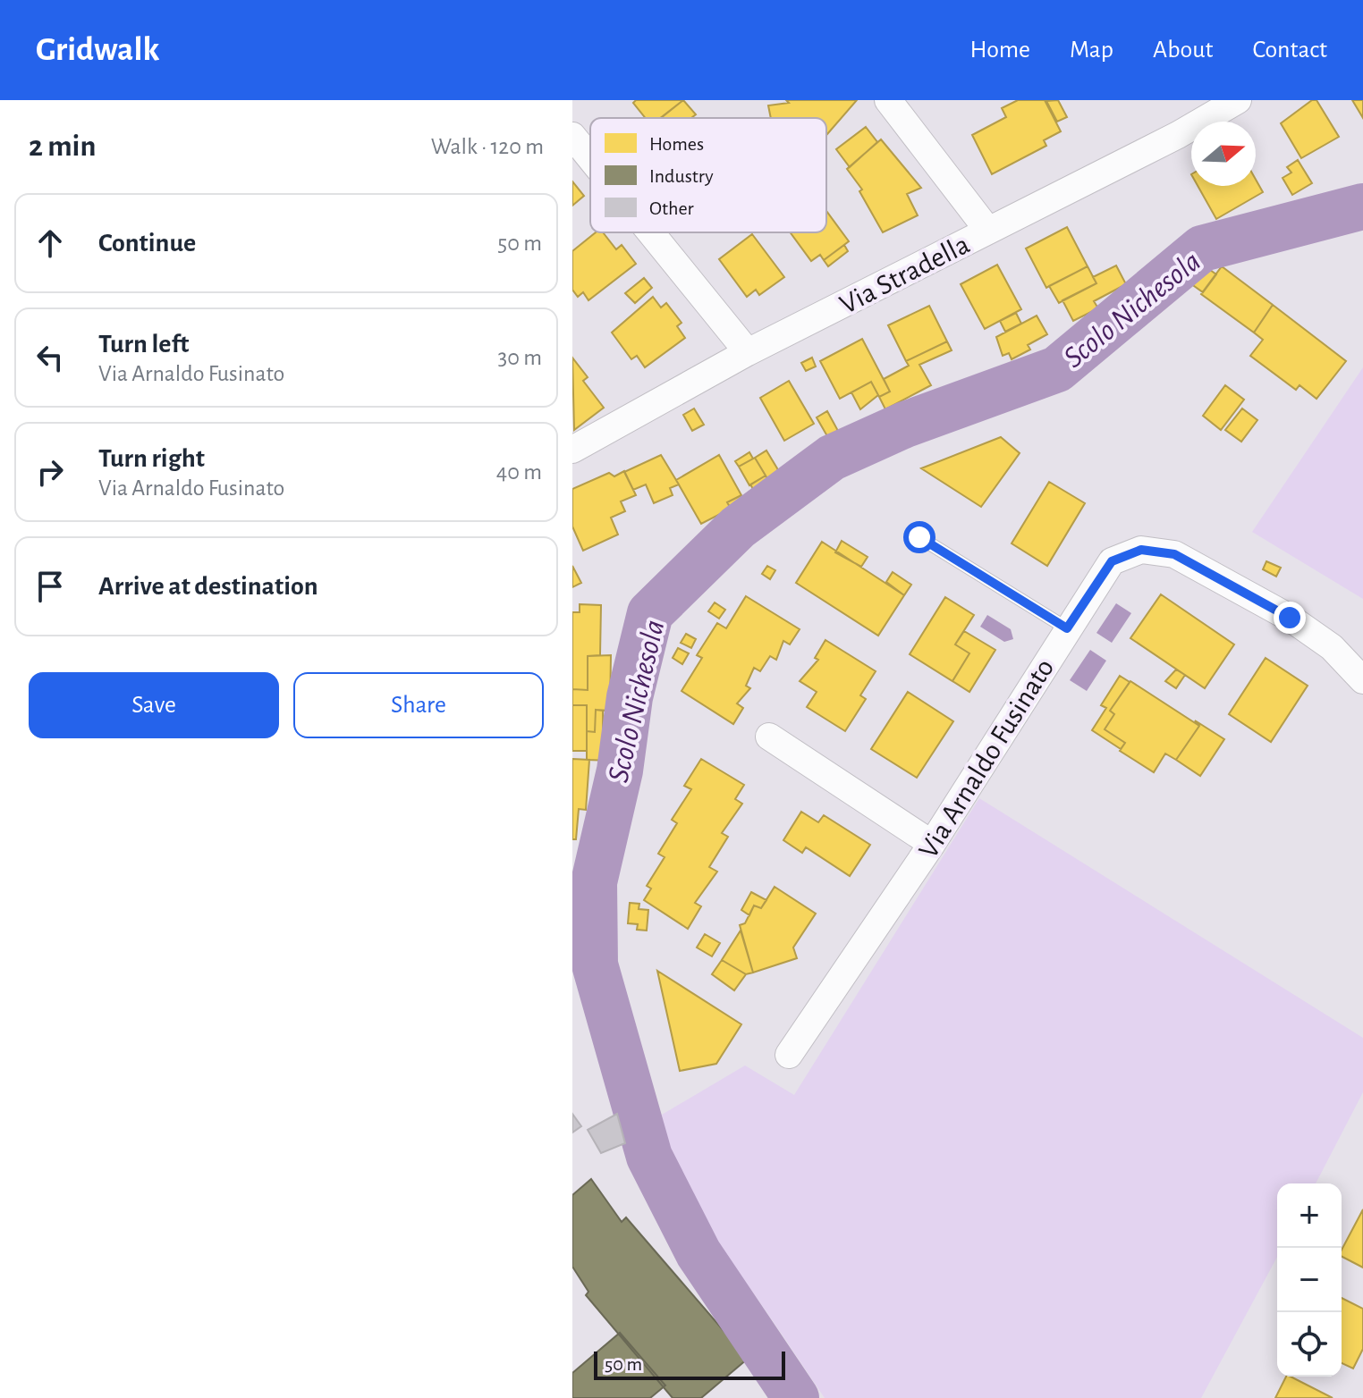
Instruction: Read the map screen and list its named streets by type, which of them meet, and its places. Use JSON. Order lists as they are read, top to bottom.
{
  "streets": {
    "street": ["Via Stradella", "Via Arnaldo Fusinato"]
  },
  "water": ["Scolo Nichesola"],
  "legend": ["Homes", "Industry", "Other"],
  "scale_bar": "50 m",
  "north": "right",
  "page": {
    "header": "Gridwalk",
    "nav": [
      "Home",
      "Map",
      "About",
      "Contact"
    ],
    "heading": ["2 min", "Walk · 120 m"],
    "list": [
      ["Continue", "50 m"],
      ["Turn left", "Via Arnaldo Fusinato", "30 m"],
      ["Turn right", "Via Arnaldo Fusinato", "40 m"],
      "Arrive at destination"
    ],
    "buttons": ["Save", "Share"],
    "map_buttons": ["+", "−"],
    "scale": "50 m"
  }
}
